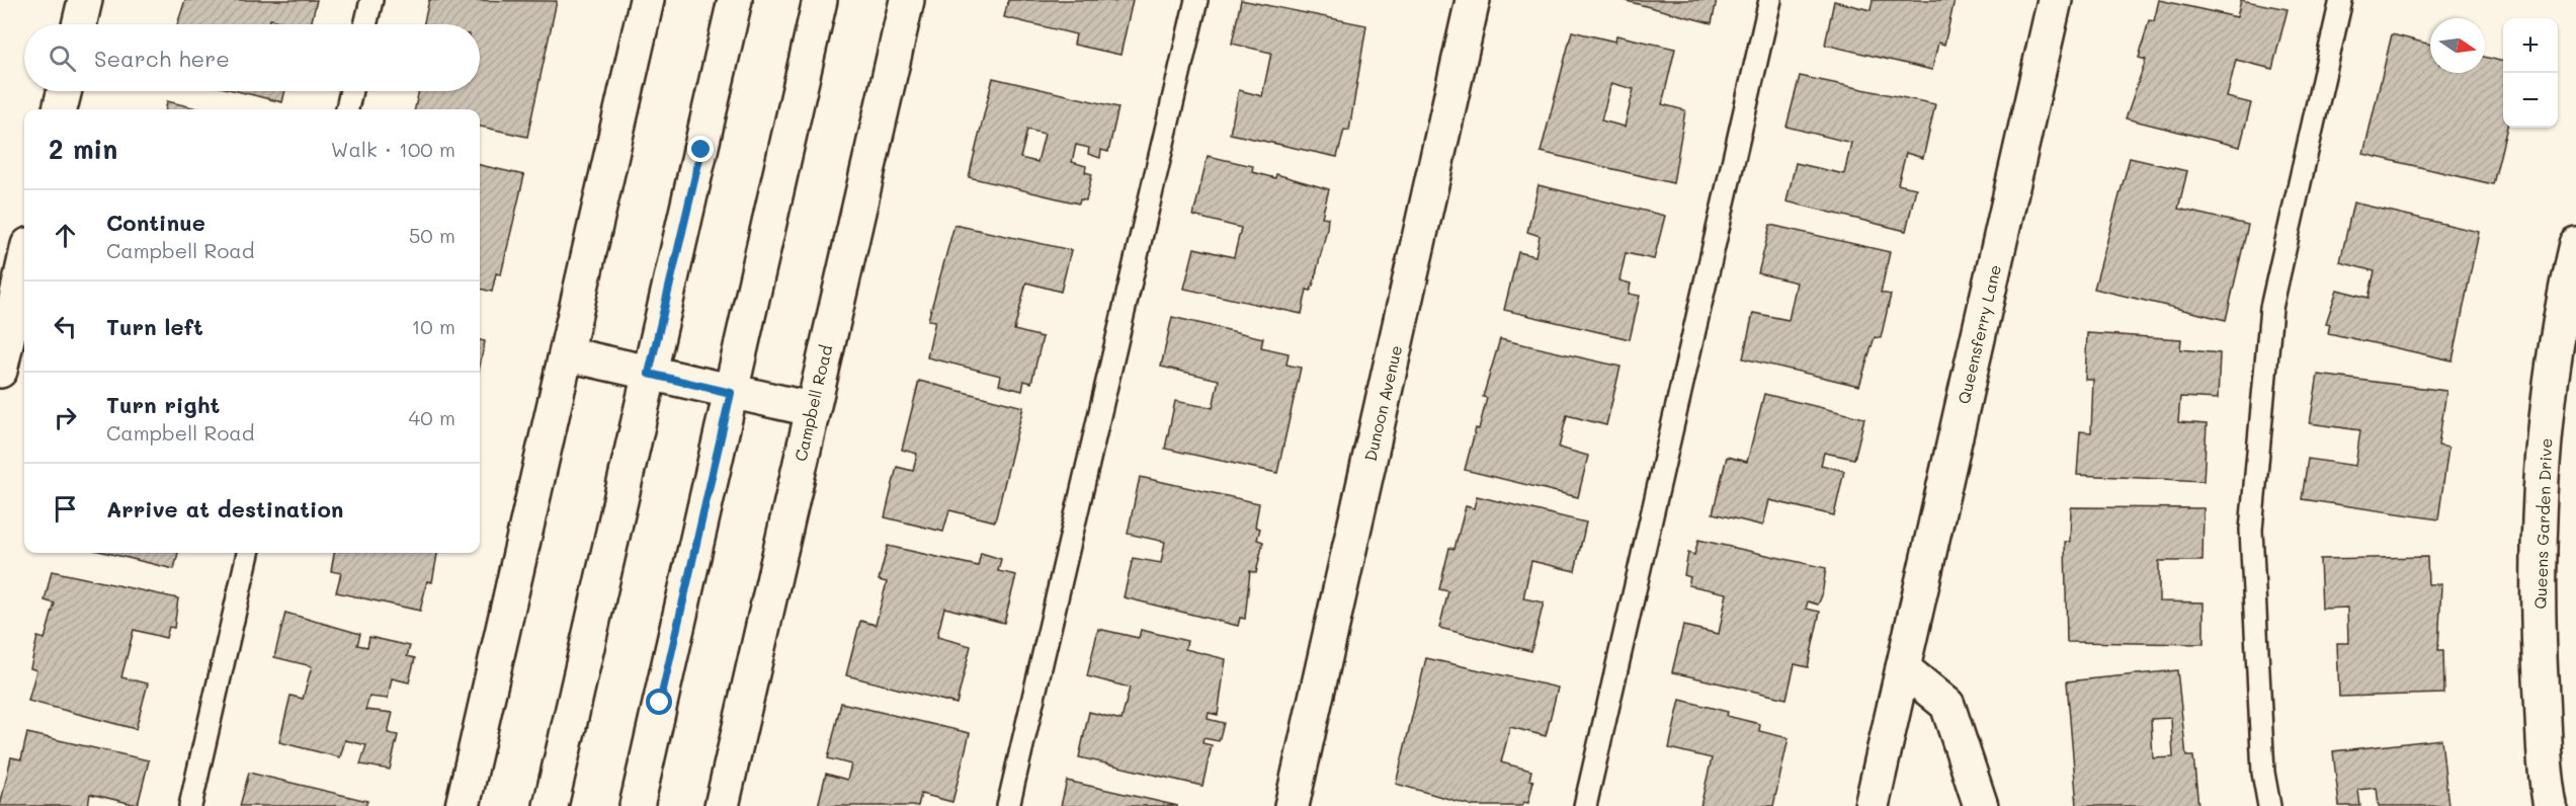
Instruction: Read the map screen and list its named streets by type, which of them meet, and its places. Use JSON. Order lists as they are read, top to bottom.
{
  "streets": {
    "street": [
      "Queensferry Lane",
      "Campbell Road",
      "Dunoon Avenue",
      "Queens Garden Drive"
    ]
  },
  "north": "right",
  "page": {
    "map_buttons": ["+", "−"],
    "search": "Search here",
    "heading": ["2 min", "Walk · 100 m"],
    "list": [
      ["Continue", "Campbell Road", "50 m"],
      ["Turn left", "10 m"],
      ["Turn right", "Campbell Road", "40 m"],
      "Arrive at destination"
    ]
  }
}
